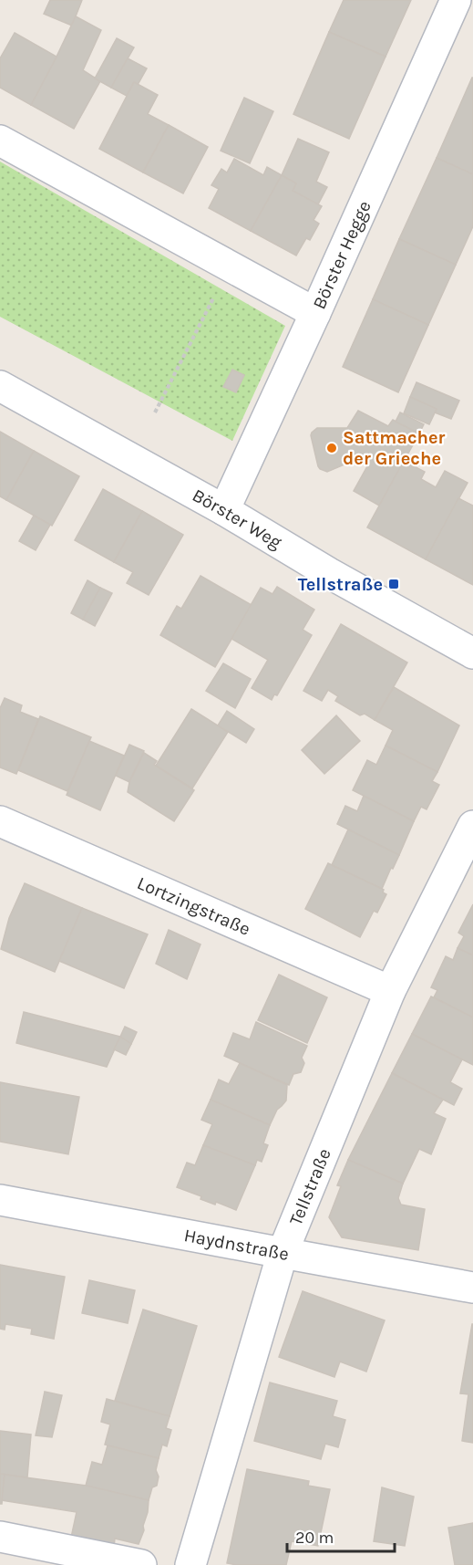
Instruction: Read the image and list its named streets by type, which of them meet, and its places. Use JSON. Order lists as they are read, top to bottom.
{
  "streets": {
    "street": [
      "Börster Hegge",
      "Börster Weg",
      "Lortzingstraße",
      "Tellstraße",
      "Haydnstraße"
    ]
  },
  "crossings": [
    ["Börster Hegge", "Börster Weg"],
    ["Lortzingstraße", "Tellstraße"],
    ["Tellstraße", "Haydnstraße"]
  ],
  "places": {
    "other": ["Sattmacher der Grieche"],
    "transit": ["Tellstraße"]
  },
  "scale_bar": "20 m"
}
